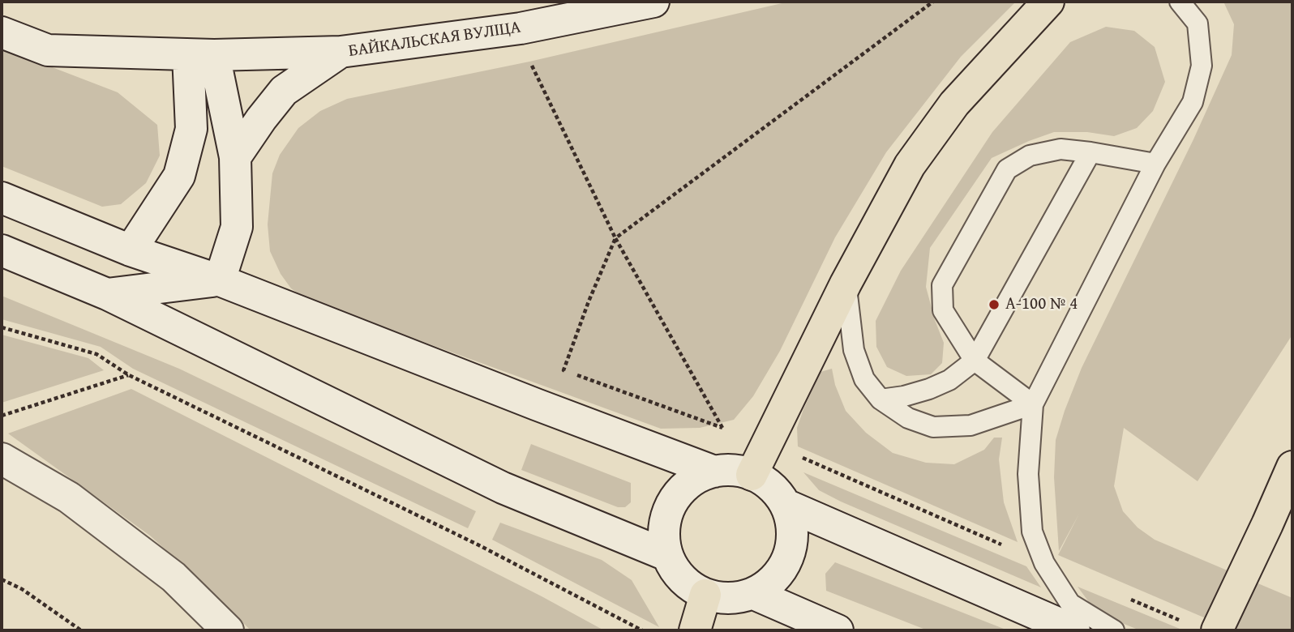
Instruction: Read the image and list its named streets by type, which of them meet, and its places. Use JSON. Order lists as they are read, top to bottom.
{
  "streets": {
    "main road": ["БАЙКАЛЬСКАЯ ВУЛІЦА"]
  },
  "places": ["А-100 № 4"]
}
